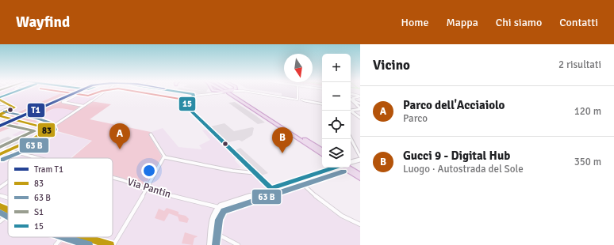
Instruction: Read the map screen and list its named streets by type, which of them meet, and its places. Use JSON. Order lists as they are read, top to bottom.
{
  "streets": {
    "street": ["Via Pantin"]
  },
  "lines": [
    "tram line T1",
    "transit line S1",
    "transit line 15",
    "transit line 83"
  ],
  "legend": [
    "Tram T1",
    "83",
    "63 B",
    "S1",
    "15"
  ],
  "north": "bottom",
  "page": {
    "header": "Wayfind",
    "nav": [
      "Home",
      "Mappa",
      "Chi siamo",
      "Contatti"
    ],
    "heading": ["Vicino", "2 risultati"],
    "map_buttons": ["+", "−"],
    "list": [
      {
        "mark": "A",
        "name": "Parco dell'Acciaiolo",
        "note": "Parco",
        "value": "120 m"
      },
      {
        "mark": "B",
        "name": "Gucci 9 - Digital Hub",
        "note": "Luogo · Autostrada del Sole",
        "value": "350 m"
      }
    ],
    "pins": ["A", "B"]
  }
}
